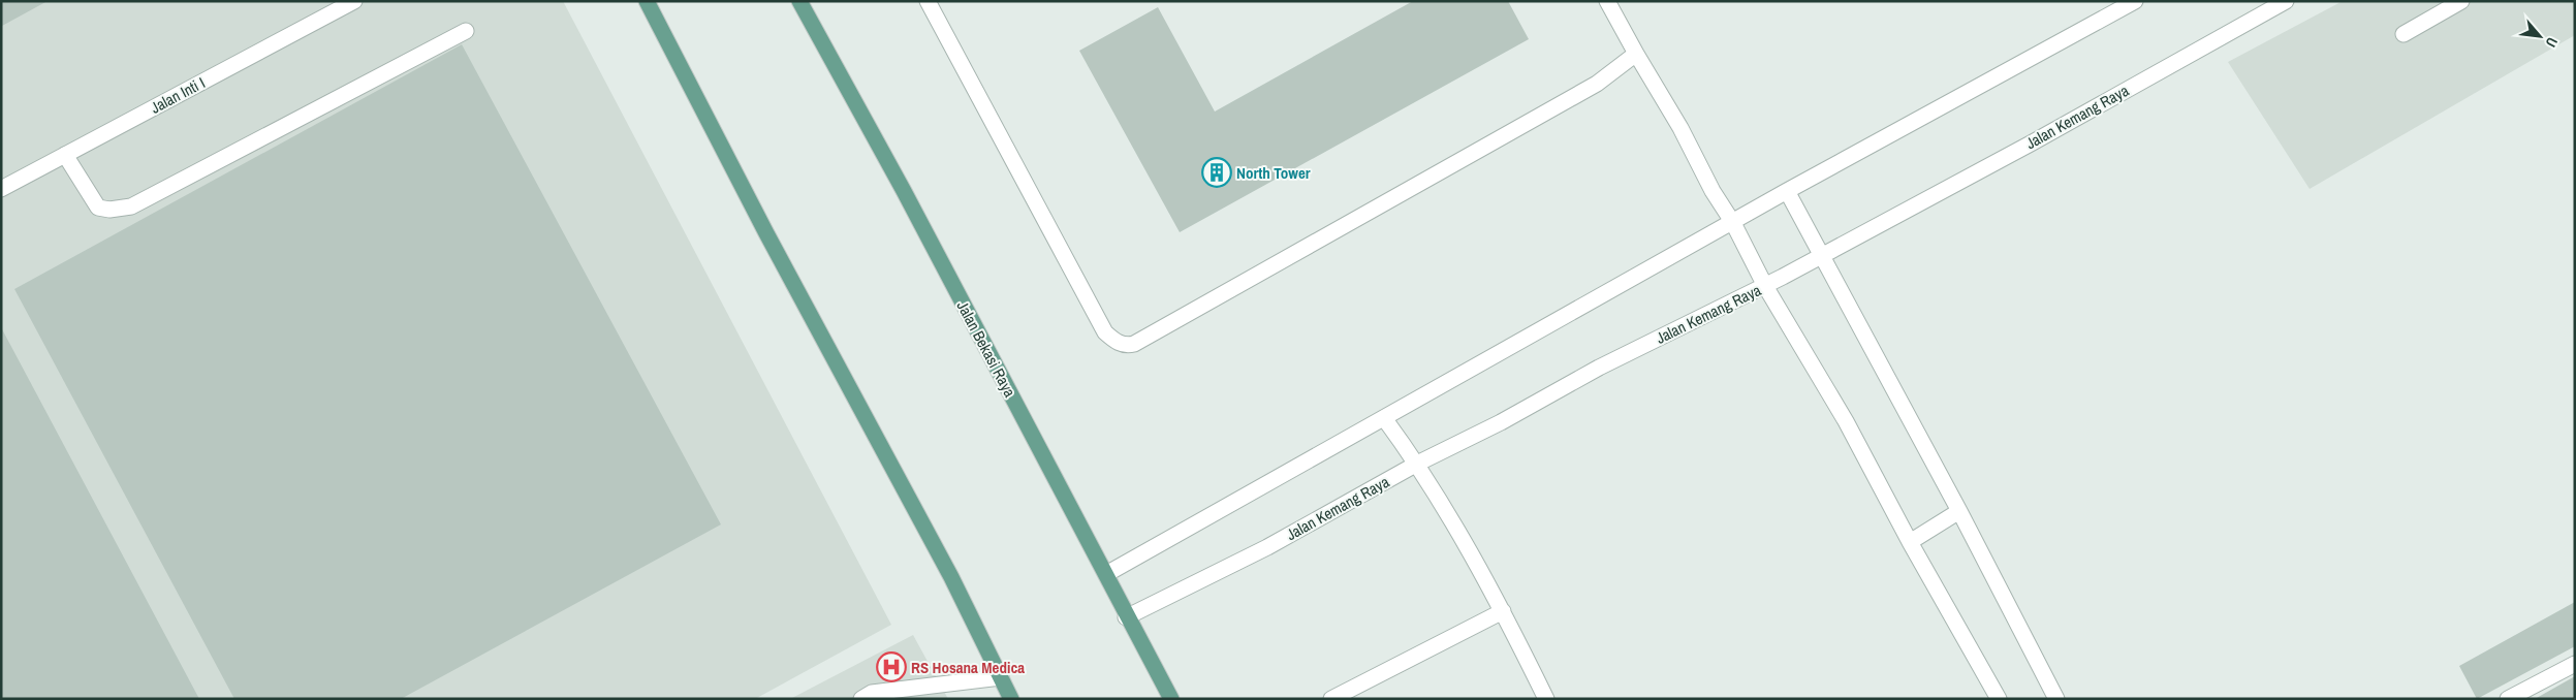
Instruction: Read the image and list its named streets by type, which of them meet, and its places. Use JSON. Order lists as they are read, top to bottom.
{
  "streets": {
    "main road": ["Jalan Bekasi Raya"],
    "street": ["Jalan Inti I", "Jalan Kemang Raya"]
  },
  "crossings": [
    ["Jalan Kemang Raya", "Jalan Bekasi Raya"]
  ],
  "places": {
    "building": ["North Tower"],
    "hospital": ["RS Hosana Medica"]
  },
  "north": "bottom right"
}
